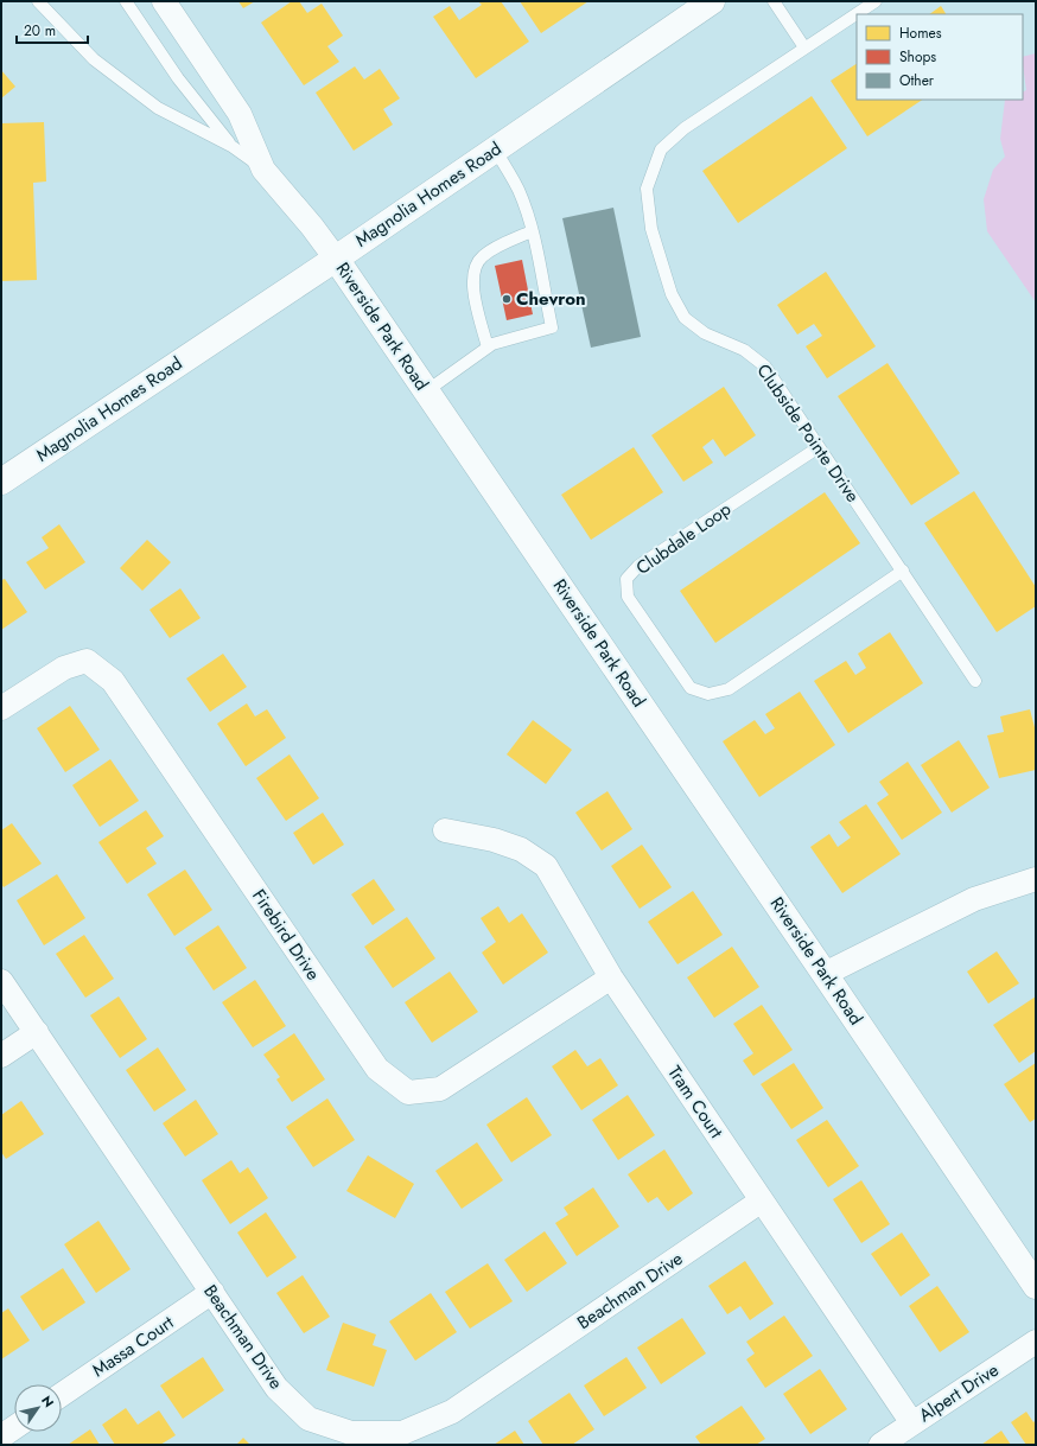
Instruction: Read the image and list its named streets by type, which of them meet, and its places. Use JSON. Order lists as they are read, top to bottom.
{
  "streets": {
    "street": [
      "Magnolia Homes Road",
      "Riverside Park Road",
      "Firebird Drive",
      "Tram Court",
      "Beachman Drive",
      "Massa Court",
      "Alpert Drive"
    ],
    "lane": ["Clubside Pointe Drive", "Clubdale Loop"]
  },
  "crossings": [
    ["Magnolia Homes Road", "Riverside Park Road"],
    ["Clubside Pointe Drive", "Clubdale Loop"],
    ["Firebird Drive", "Tram Court"],
    ["Tram Court", "Beachman Drive"],
    ["Tram Court", "Alpert Drive"],
    ["Beachman Drive", "Massa Court"]
  ],
  "places": ["Chevron"],
  "legend": ["Homes", "Shops", "Other"],
  "scale_bar": "20 m",
  "north": "top right"
}
